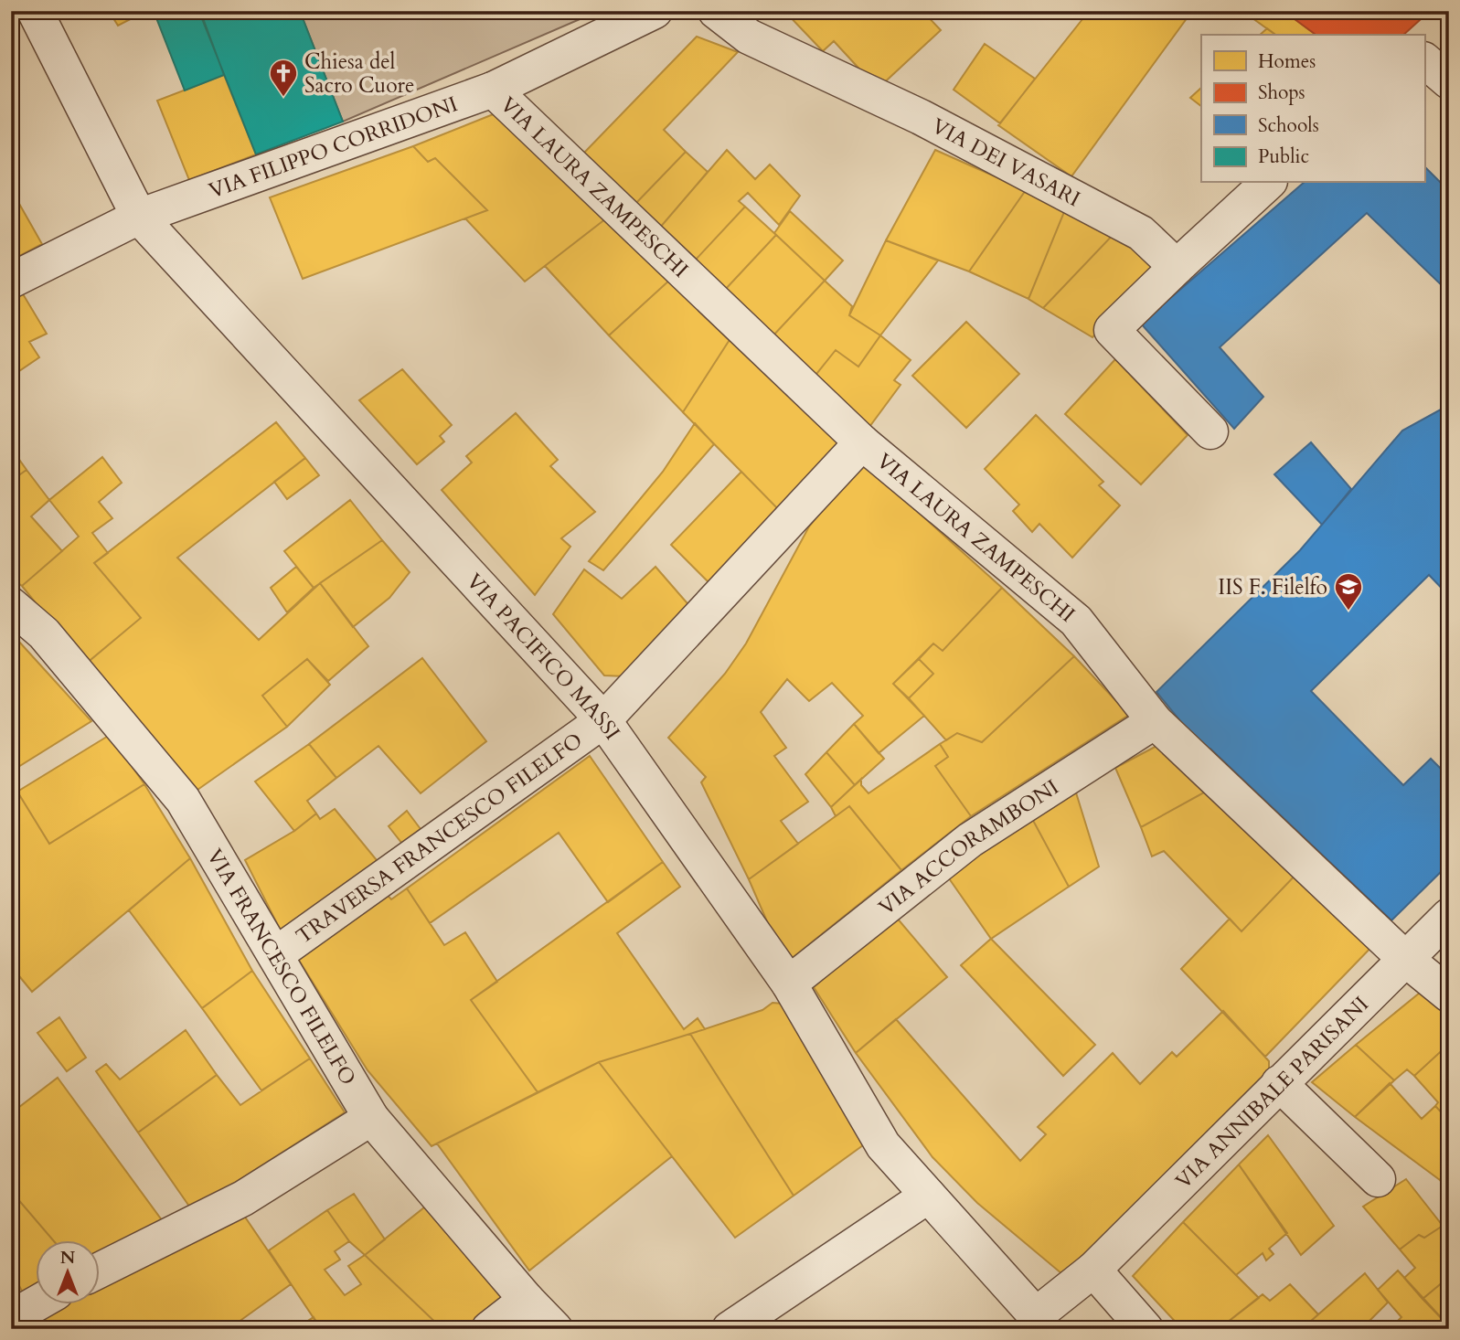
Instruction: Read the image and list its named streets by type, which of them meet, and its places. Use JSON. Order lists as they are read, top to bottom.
{
  "streets": {
    "street": [
      "VIA FILIPPO CORRIDONI",
      "VIA DEI VASARI",
      "VIA LAURA ZAMPESCHI",
      "VIA PACIFICO MASSI",
      "TRAVERSA FRANCESCO FILELFO",
      "VIA ACCORAMBONI",
      "VIA FRANCESCO FILELFO",
      "VIA ANNIBALE PARISANI"
    ]
  },
  "crossings": [
    ["VIA FILIPPO CORRIDONI", "VIA LAURA ZAMPESCHI"],
    ["VIA FILIPPO CORRIDONI", "VIA PACIFICO MASSI"],
    ["VIA LAURA ZAMPESCHI", "TRAVERSA FRANCESCO FILELFO"],
    ["VIA LAURA ZAMPESCHI", "VIA ACCORAMBONI"],
    ["VIA LAURA ZAMPESCHI", "VIA ANNIBALE PARISANI"],
    ["VIA PACIFICO MASSI", "TRAVERSA FRANCESCO FILELFO"],
    ["VIA PACIFICO MASSI", "VIA ACCORAMBONI"],
    ["VIA PACIFICO MASSI", "VIA ANNIBALE PARISANI"],
    ["TRAVERSA FRANCESCO FILELFO", "VIA FRANCESCO FILELFO"]
  ],
  "places": {
    "church": ["Chiesa del Sacro Cuore"],
    "school or university": ["IIS F. Filelfo"]
  },
  "legend": [
    "Homes",
    "Shops",
    "Schools",
    "Public"
  ],
  "north": "top"
}
